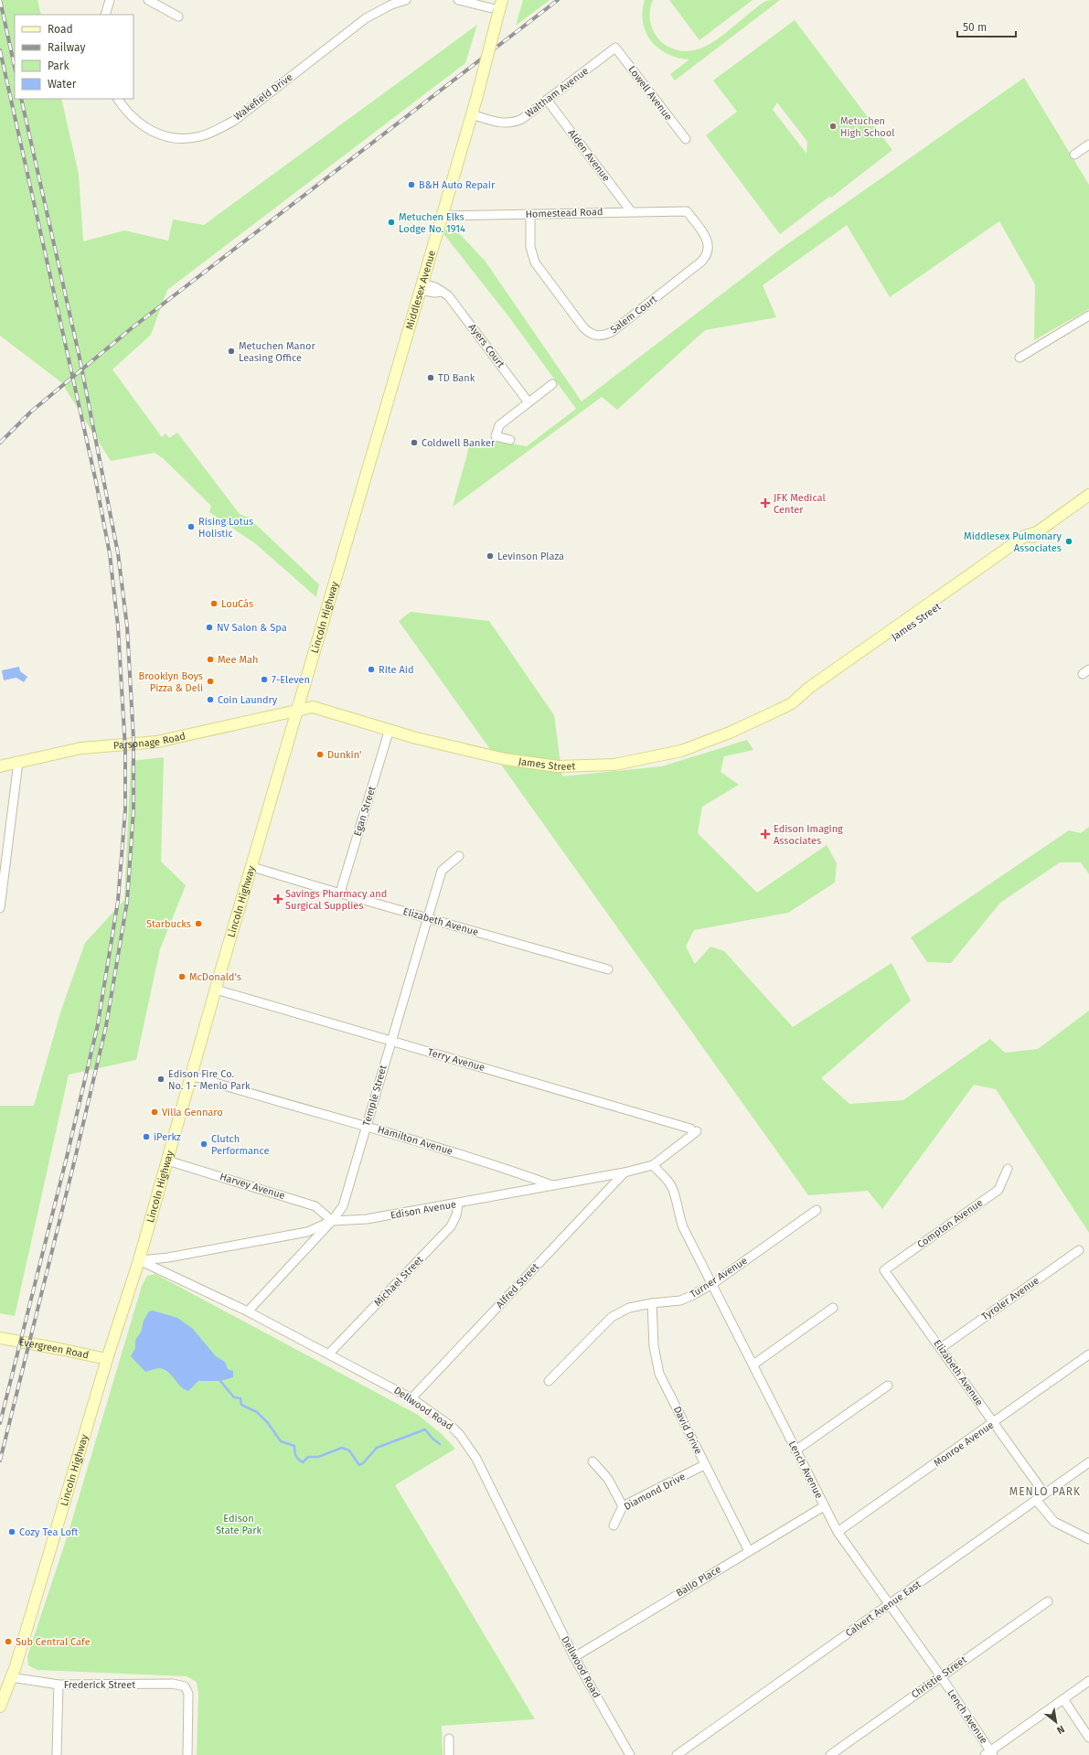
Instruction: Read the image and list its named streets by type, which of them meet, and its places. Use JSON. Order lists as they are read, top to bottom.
{
  "streets": {
    "main road": [
      "Middlesex Avenue",
      "Lincoln Highway",
      "James Street",
      "Parsonage Road",
      "Evergreen Road"
    ],
    "street": [
      "Waltham Avenue",
      "Lowell Avenue",
      "Wakefield Drive",
      "Alden Avenue",
      "Homestead Road",
      "Salem Court",
      "Ayers Court",
      "Egan Street",
      "Elizabeth Avenue",
      "Terry Avenue",
      "Temple Street",
      "Hamilton Avenue",
      "Harvey Avenue",
      "Edison Avenue",
      "Compton Avenue",
      "Turner Avenue",
      "Michael Street",
      "Alfred Street",
      "Tyroler Avenue",
      "Dellwood Road",
      "David Drive",
      "Monroe Avenue",
      "Lench Avenue",
      "Diamond Drive",
      "Ballo Place",
      "Calvert Avenue East",
      "Christie Street",
      "Frederick Street"
    ]
  },
  "crossings": [
    ["Waltham Avenue", "Lowell Avenue"],
    ["Waltham Avenue", "Alden Avenue"],
    ["Waltham Avenue", "Middlesex Avenue"],
    ["Alden Avenue", "Homestead Road"],
    ["Homestead Road", "Middlesex Avenue"],
    ["Homestead Road", "Salem Court"],
    ["Middlesex Avenue", "Ayers Court"],
    ["Middlesex Avenue", "Lincoln Highway"],
    ["Lincoln Highway", "James Street"],
    ["Lincoln Highway", "Parsonage Road"],
    ["Lincoln Highway", "Elizabeth Avenue"],
    ["Lincoln Highway", "Terry Avenue"],
    ["Lincoln Highway", "Hamilton Avenue"],
    ["Lincoln Highway", "Harvey Avenue"],
    ["Lincoln Highway", "Edison Avenue"],
    ["Lincoln Highway", "Evergreen Road"],
    ["Lincoln Highway", "Dellwood Road"],
    ["Lincoln Highway", "Frederick Street"],
    ["James Street", "Parsonage Road"],
    ["James Street", "Egan Street"],
    ["Egan Street", "Elizabeth Avenue"],
    ["Elizabeth Avenue", "Temple Street"],
    ["Elizabeth Avenue", "Compton Avenue"],
    ["Elizabeth Avenue", "Tyroler Avenue"],
    ["Elizabeth Avenue", "Monroe Avenue"],
    ["Elizabeth Avenue", "Calvert Avenue East"],
    ["Terry Avenue", "Temple Street"],
    ["Terry Avenue", "Edison Avenue"],
    ["Temple Street", "Hamilton Avenue"],
    ["Temple Street", "Harvey Avenue"],
    ["Temple Street", "Edison Avenue"],
    ["Temple Street", "Dellwood Road"],
    ["Hamilton Avenue", "Edison Avenue"],
    ["Harvey Avenue", "Edison Avenue"],
    ["Edison Avenue", "Michael Street"],
    ["Edison Avenue", "Alfred Street"],
    ["Edison Avenue", "Dellwood Road"],
    ["Edison Avenue", "Lench Avenue"],
    ["Turner Avenue", "David Drive"],
    ["Turner Avenue", "Lench Avenue"],
    ["Michael Street", "Dellwood Road"],
    ["Alfred Street", "Dellwood Road"],
    ["Dellwood Road", "Ballo Place"],
    ["David Drive", "Diamond Drive"],
    ["David Drive", "Ballo Place"],
    ["Monroe Avenue", "Lench Avenue"],
    ["Lench Avenue", "Ballo Place"],
    ["Lench Avenue", "Calvert Avenue East"],
    ["Lench Avenue", "Christie Street"]
  ],
  "districts": ["MENLO PARK"],
  "parks": ["Edison State Park"],
  "places": {
    "other": [
      "Metuchen High School",
      "B&H Auto Repair",
      "Metuchen Elks Lodge No. 1914",
      "Metuchen Manor Leasing Office",
      "TD Bank",
      "Coldwell Banker",
      "Rising Lotus Holistic",
      "Middlesex Pulmonary Associates",
      "Levinson Plaza",
      "LouCás",
      "NV Salon & Spa",
      "Mee Mah",
      "Rite Aid",
      "7-Eleven",
      "Brooklyn Boys Pizza & Deli",
      "Coin Laundry",
      "Dunkin'",
      "Starbucks",
      "McDonald's",
      "Edison Fire Co. No. 1 - Menlo Park",
      "Villa Gennaro",
      "iPerkz",
      "Clutch Performance",
      "Cozy Tea Loft",
      "Sub Central Cafe"
    ],
    "health": ["JFK Medical Center", "Edison Imaging Associates", "Savings Pharmacy and Surgical Supplies"]
  },
  "legend": [
    "Road",
    "Railway",
    "Park",
    "Water"
  ],
  "scale_bar": "50 m",
  "north": "bottom right"
}
